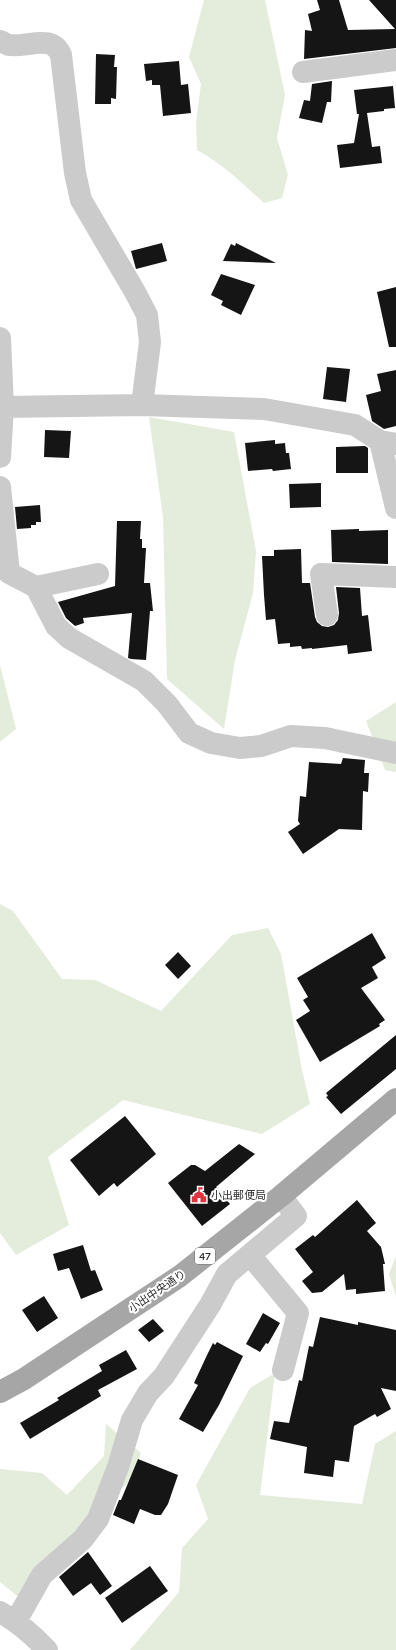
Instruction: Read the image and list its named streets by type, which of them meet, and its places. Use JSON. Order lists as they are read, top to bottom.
{
  "streets": {
    "main road": ["47", "小出中央通り"]
  },
  "places": {
    "public building": ["小出郵便局"]
  }
}
